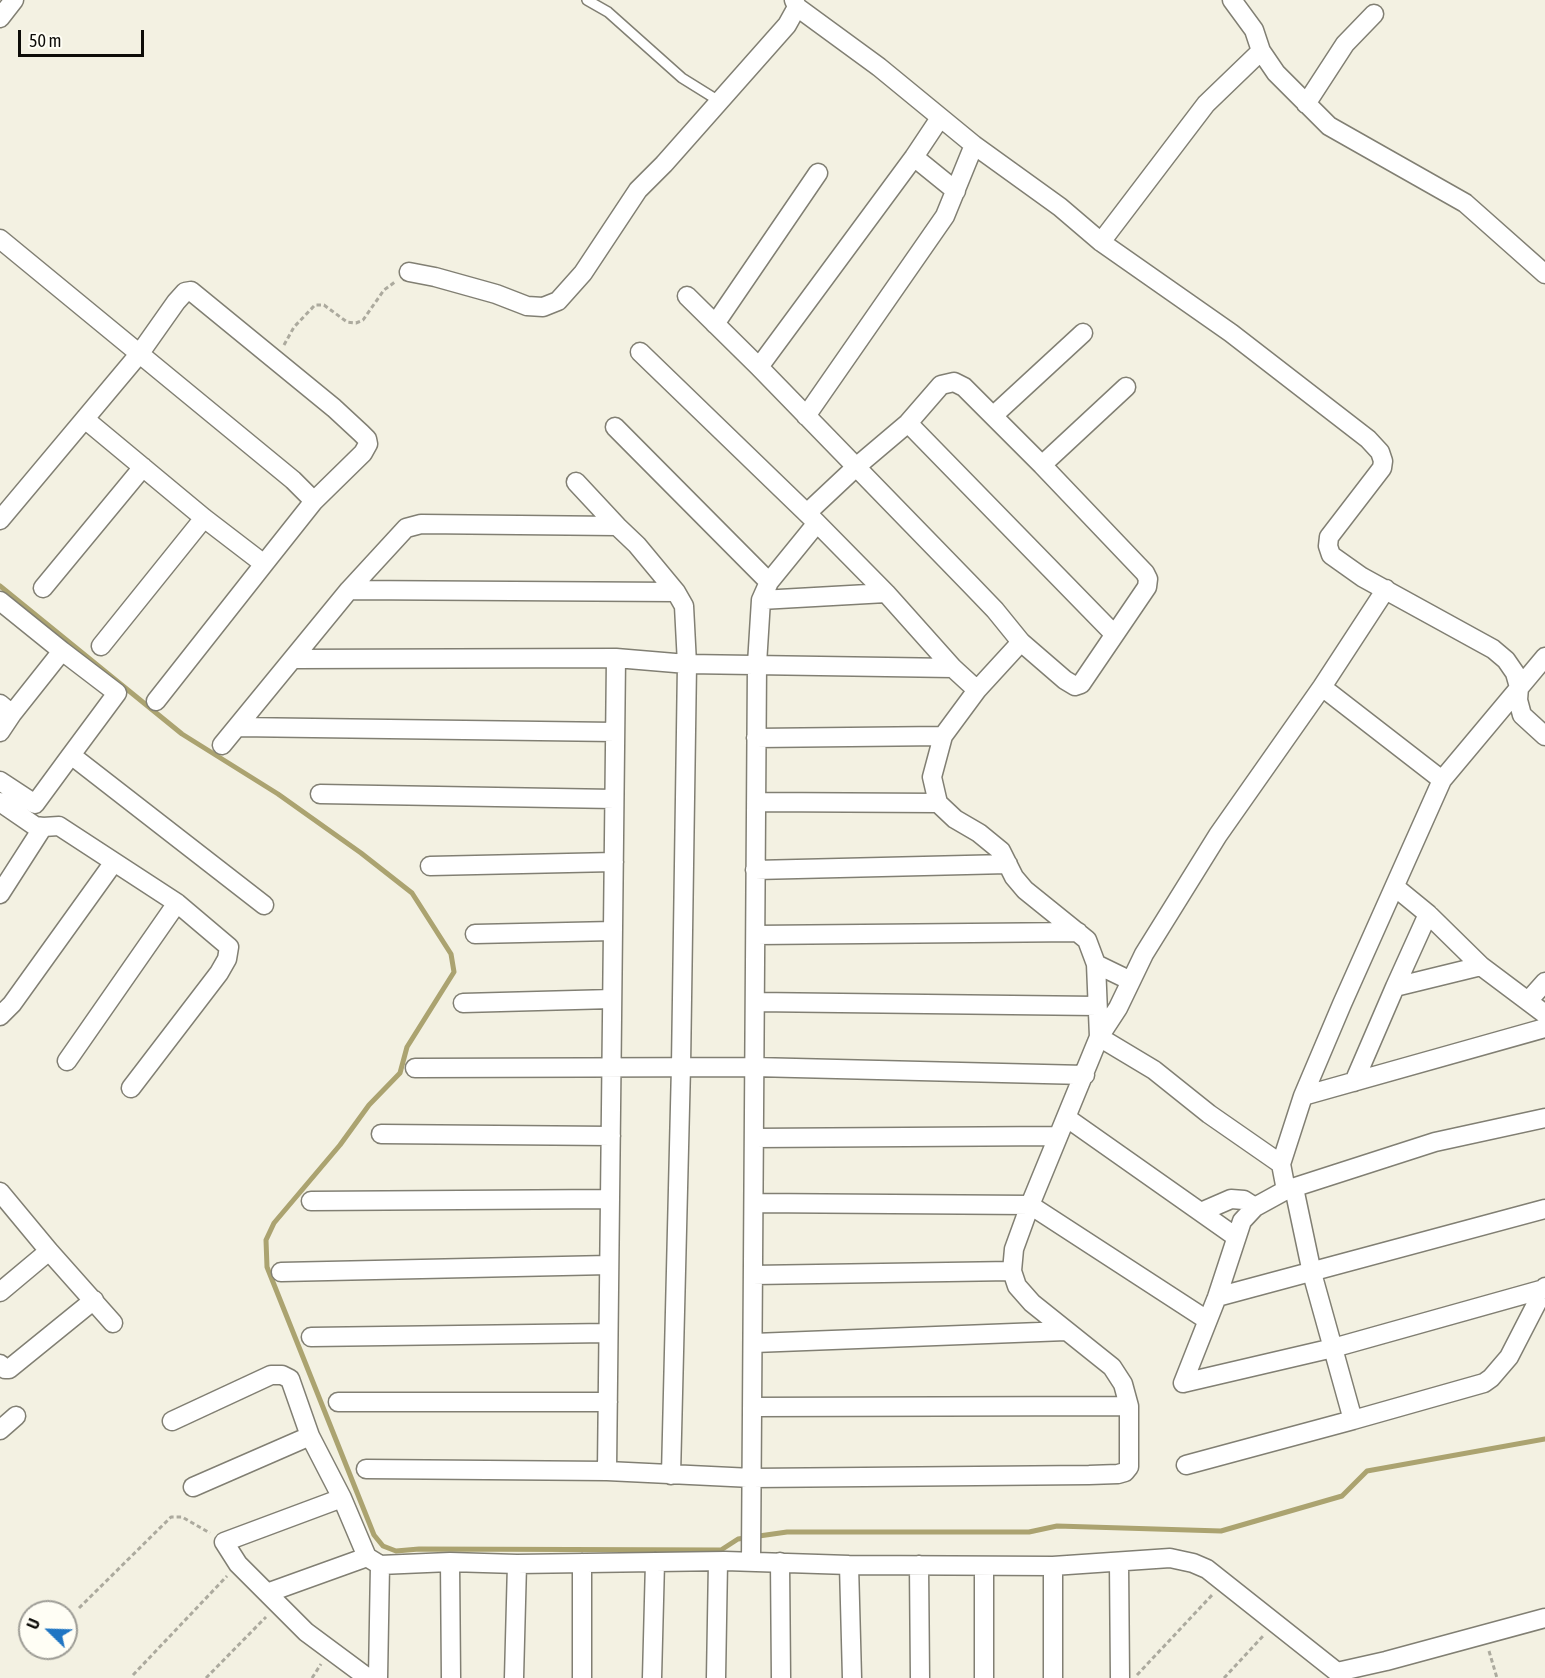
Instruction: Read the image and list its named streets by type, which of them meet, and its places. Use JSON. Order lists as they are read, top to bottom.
{
  "scale_bar": "50 m",
  "north": "top left"
}
